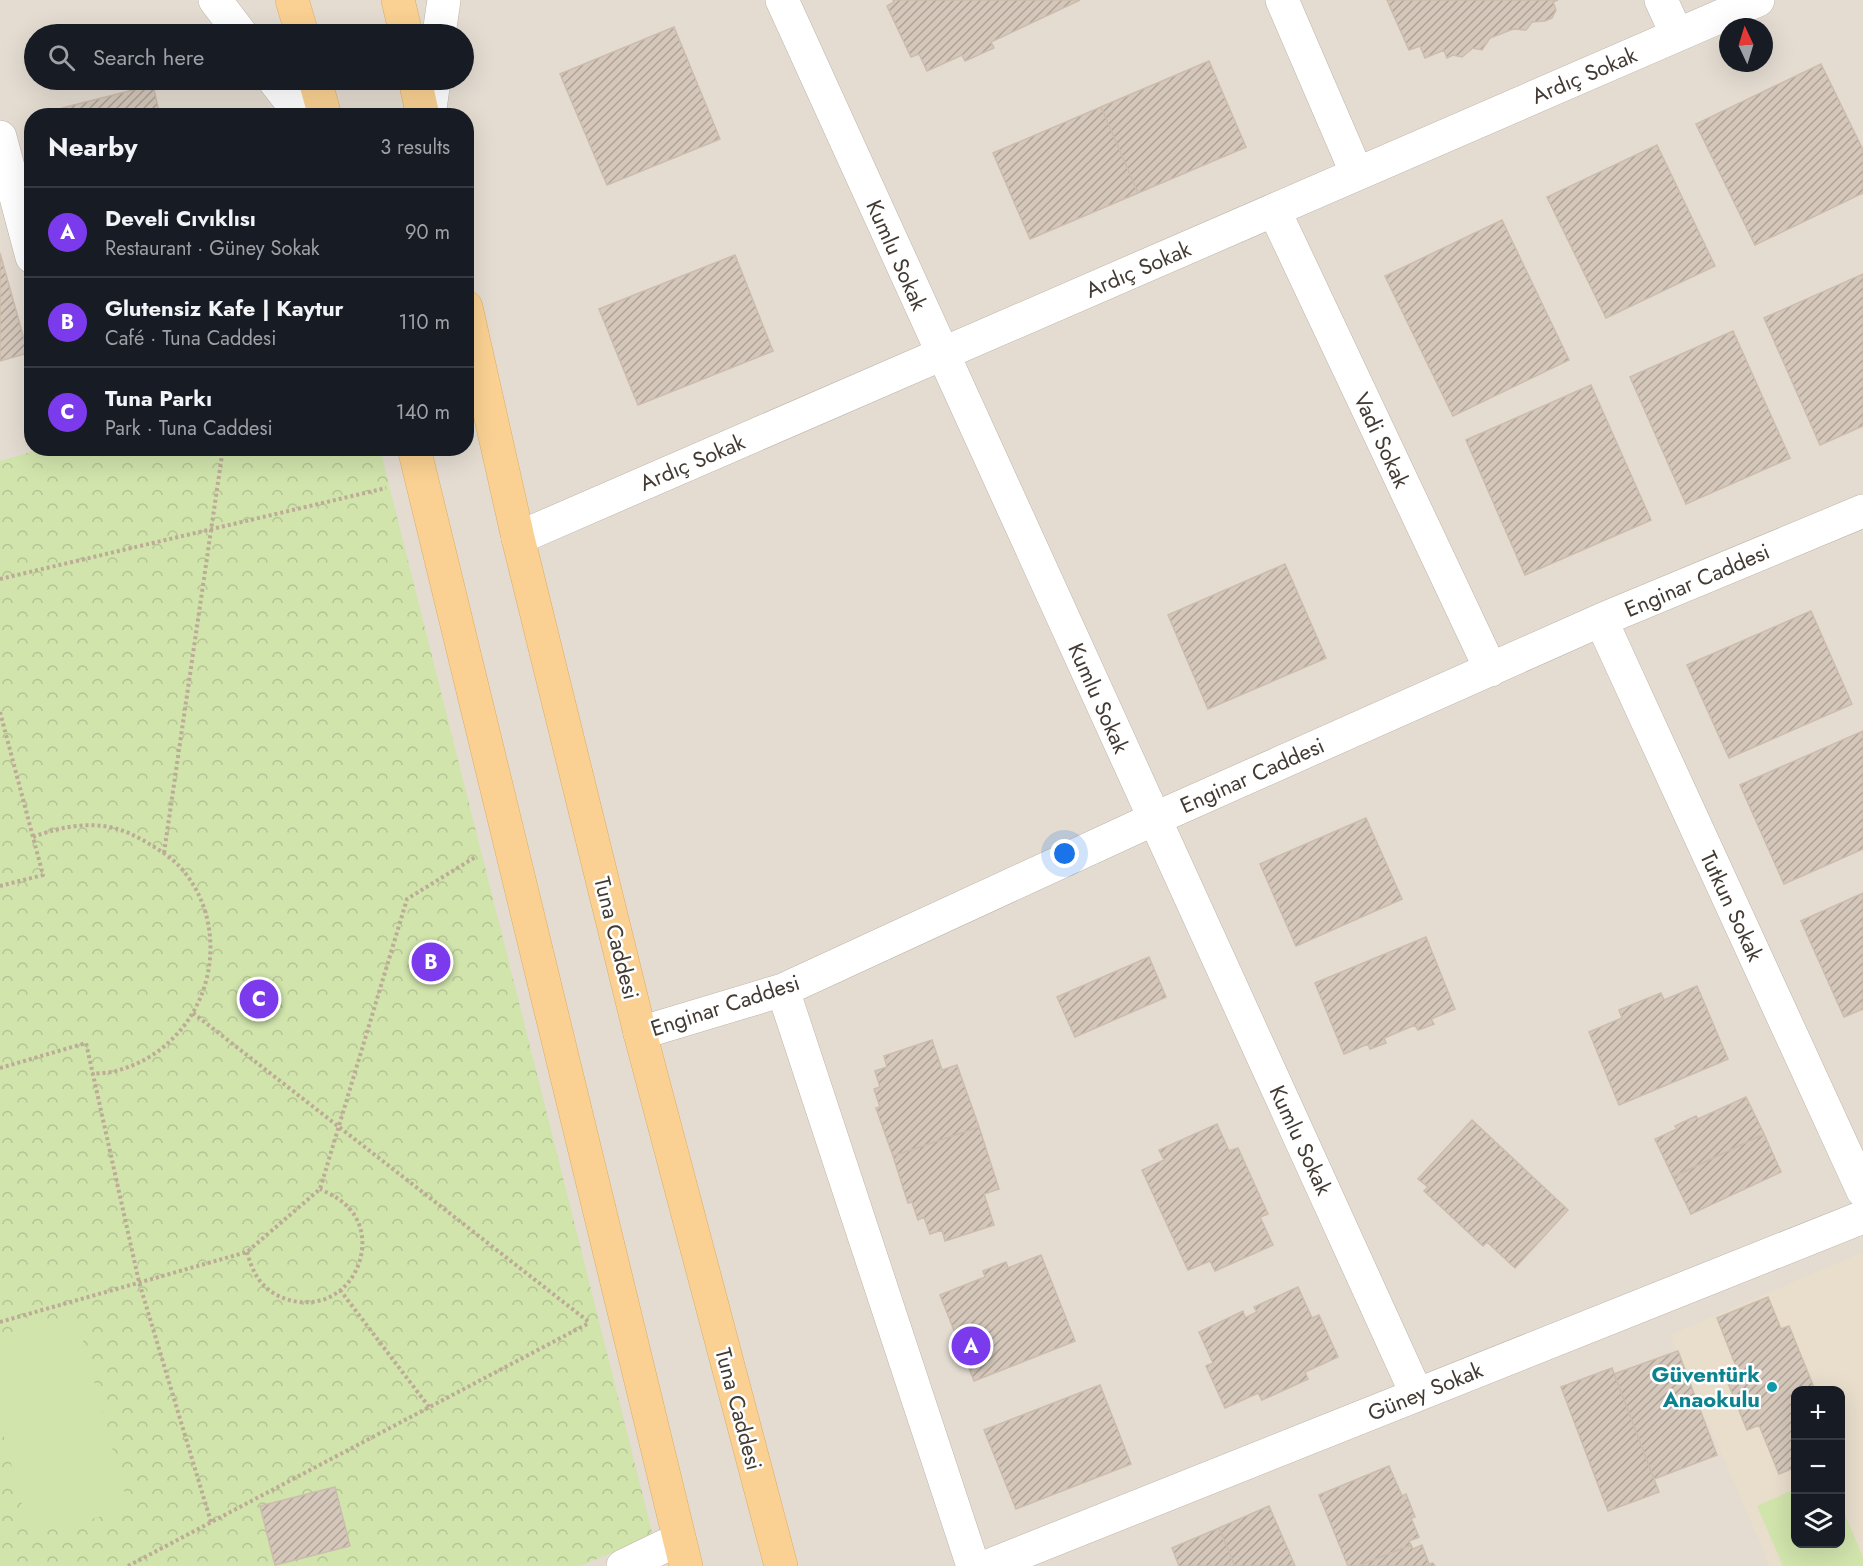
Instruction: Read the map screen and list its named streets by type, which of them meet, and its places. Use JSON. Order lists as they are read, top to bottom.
{
  "streets": {
    "main road": ["Tuna Caddesi"],
    "street": [
      "Ardıç Sokak",
      "Kumlu Sokak",
      "Vadi Sokak",
      "Enginar Caddesi",
      "Tutkun Sokak",
      "Güney Sokak"
    ]
  },
  "crossings": [
    ["Ardıç Sokak", "Kumlu Sokak"],
    ["Ardıç Sokak", "Vadi Sokak"],
    ["Ardıç Sokak", "Tuna Caddesi"],
    ["Kumlu Sokak", "Enginar Caddesi"],
    ["Kumlu Sokak", "Güney Sokak"],
    ["Vadi Sokak", "Enginar Caddesi"],
    ["Enginar Caddesi", "Tutkun Sokak"],
    ["Enginar Caddesi", "Tuna Caddesi"]
  ],
  "places": ["Güventürk Anaokulu"],
  "north": "top",
  "page": {
    "search": "Search here",
    "heading": ["Nearby", "3 results"],
    "list": [
      {
        "mark": "A",
        "name": "Develi Cıvıklısı",
        "note": "Restaurant · Güney Sokak",
        "value": "90 m"
      },
      {
        "mark": "B",
        "name": "Glutensiz Kafe | Kaytur",
        "note": "Café · Tuna Caddesi",
        "value": "110 m"
      },
      {
        "mark": "C",
        "name": "Tuna Parkı",
        "note": "Park · Tuna Caddesi",
        "value": "140 m"
      }
    ],
    "pins": ["B", "C", "A"],
    "map_buttons": ["+", "−"]
  }
}
